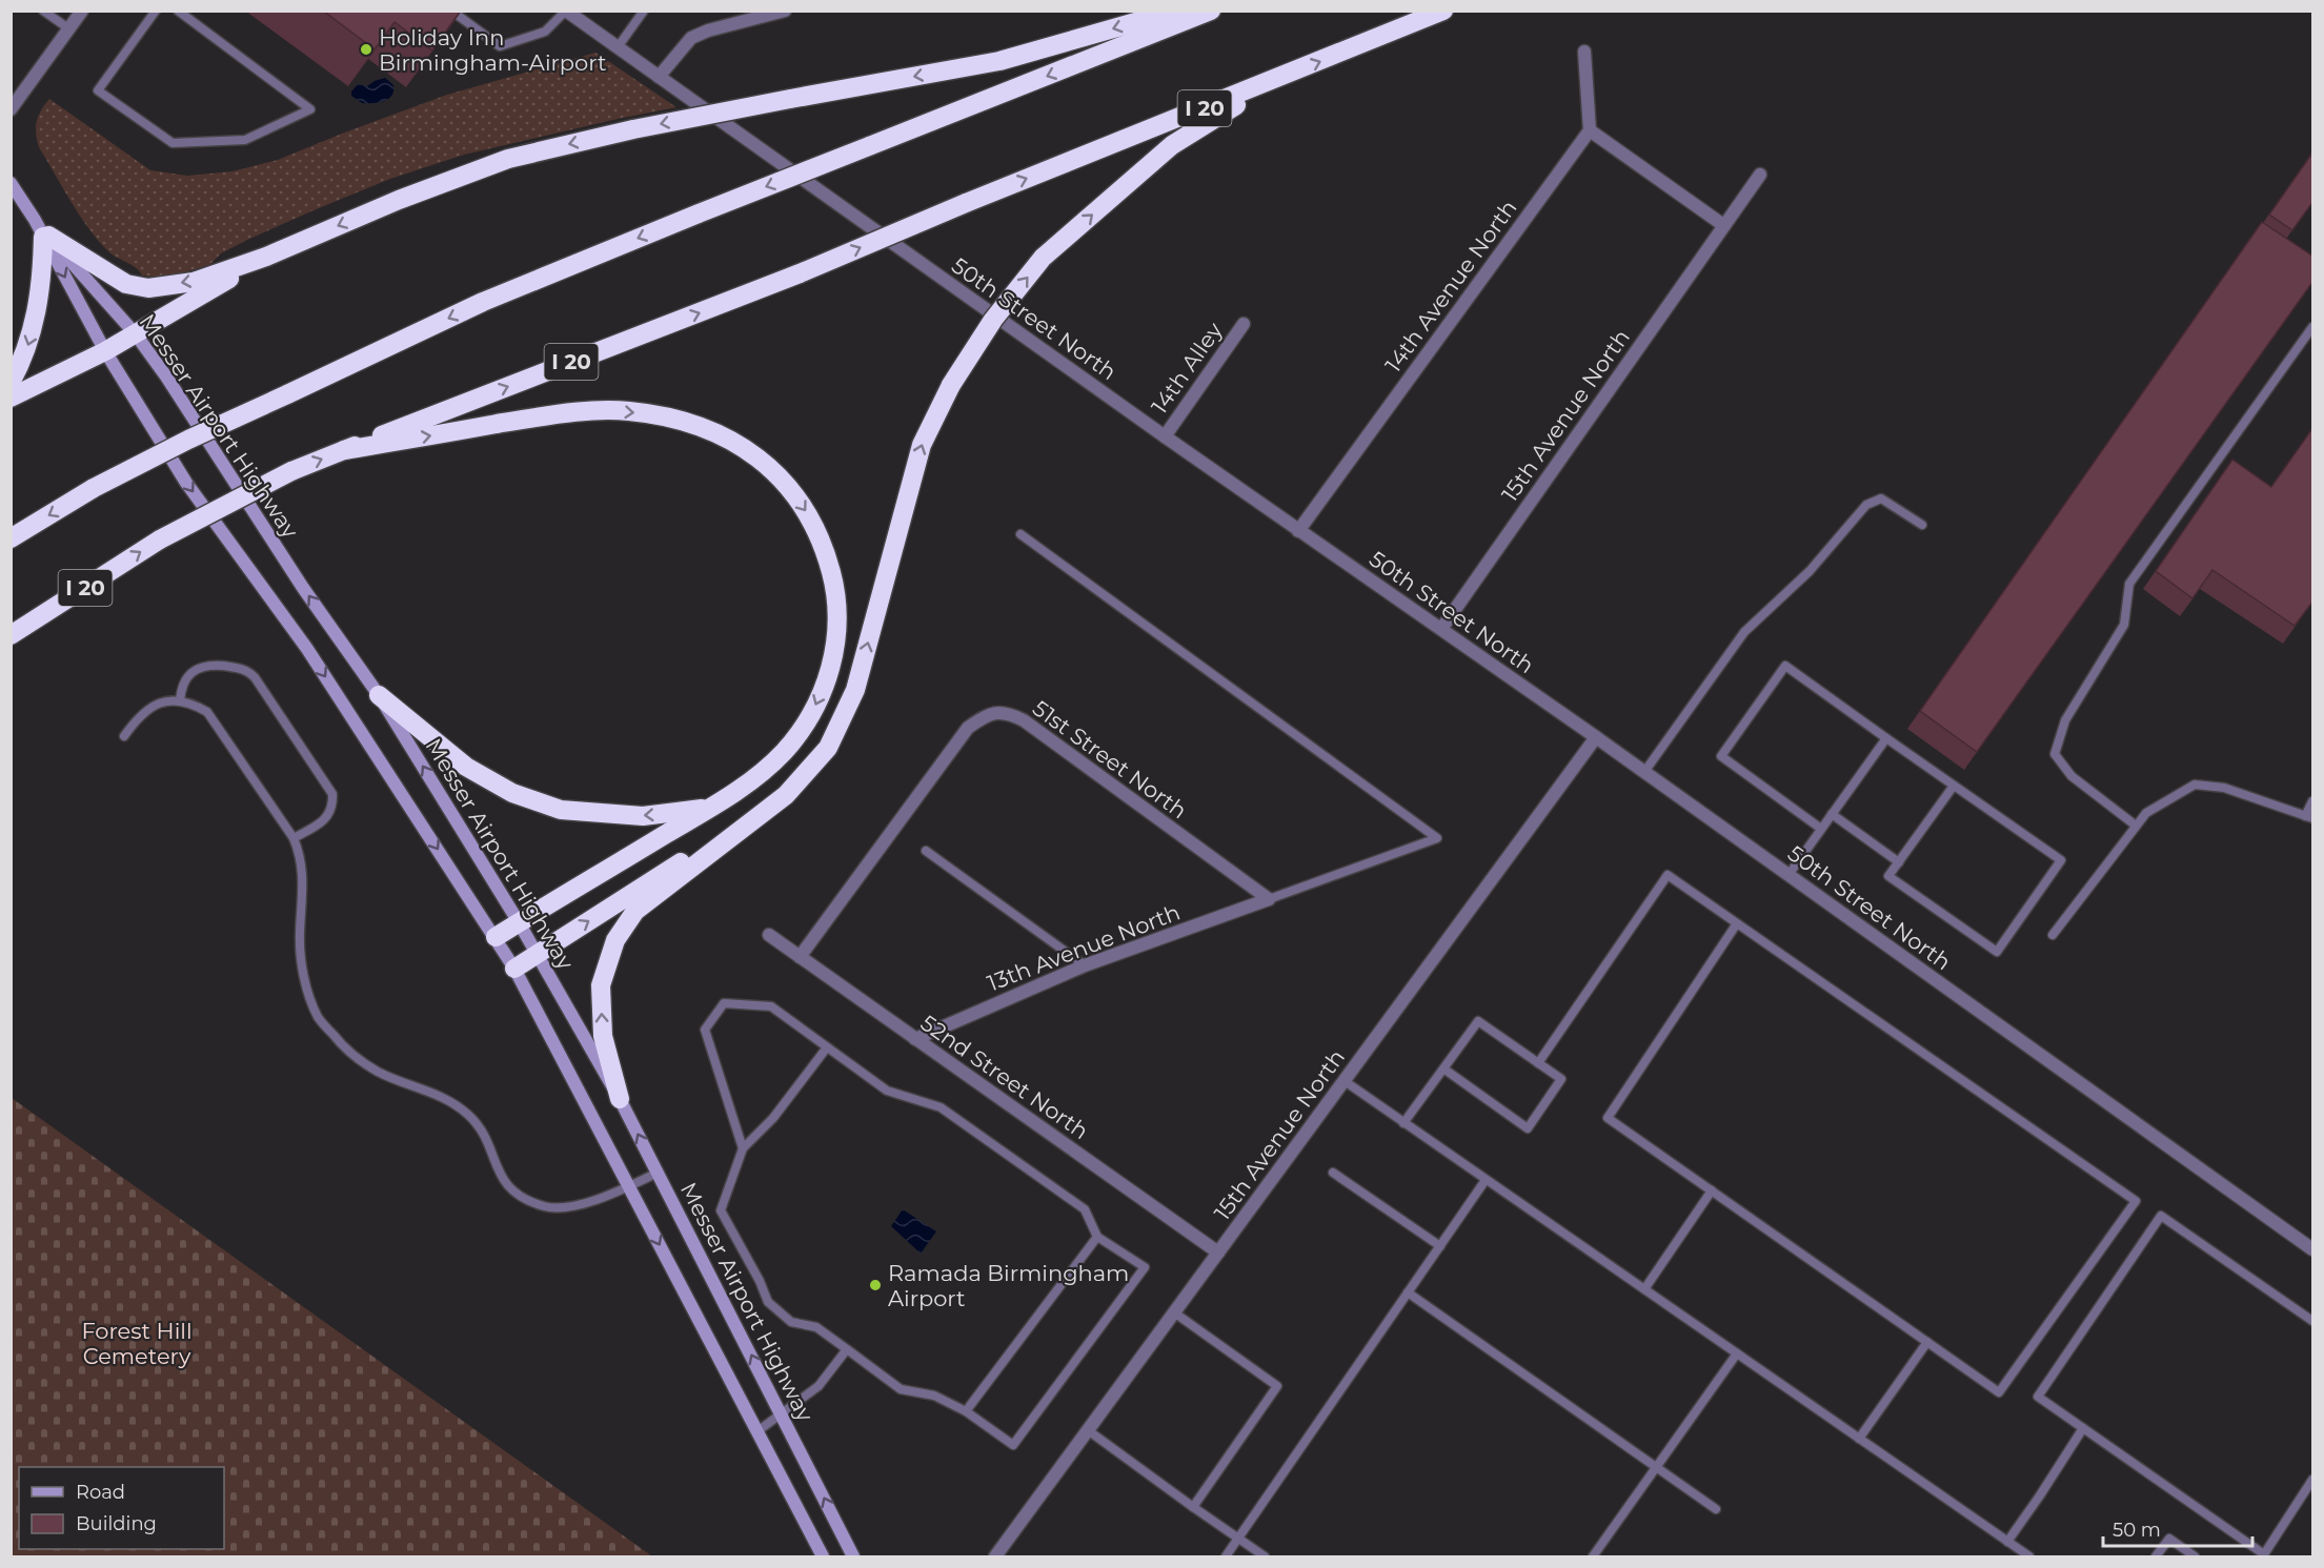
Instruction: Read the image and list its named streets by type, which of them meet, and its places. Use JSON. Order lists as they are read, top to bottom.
{
  "streets": {
    "highway": ["I 20"],
    "main road": ["Messer Airport Highway"],
    "street": [
      "14th Avenue North",
      "50th Street North",
      "14th Alley",
      "15th Avenue North",
      "51st Street North",
      "13th Avenue North",
      "52nd Street North"
    ]
  },
  "crossings": [
    ["14th Avenue North", "50th Street North"],
    ["50th Street North", "14th Alley"],
    ["50th Street North", "15th Avenue North"],
    ["15th Avenue North", "52nd Street North"],
    ["51st Street North", "13th Avenue North"],
    ["51st Street North", "52nd Street North"],
    ["13th Avenue North", "52nd Street North"]
  ],
  "parks": ["Forest Hill Cemetery"],
  "places": ["Holiday Inn Birmingham-Airport", "Ramada Birmingham Airport"],
  "legend": ["Road", "Building"],
  "scale_bar": "50 m"
}
